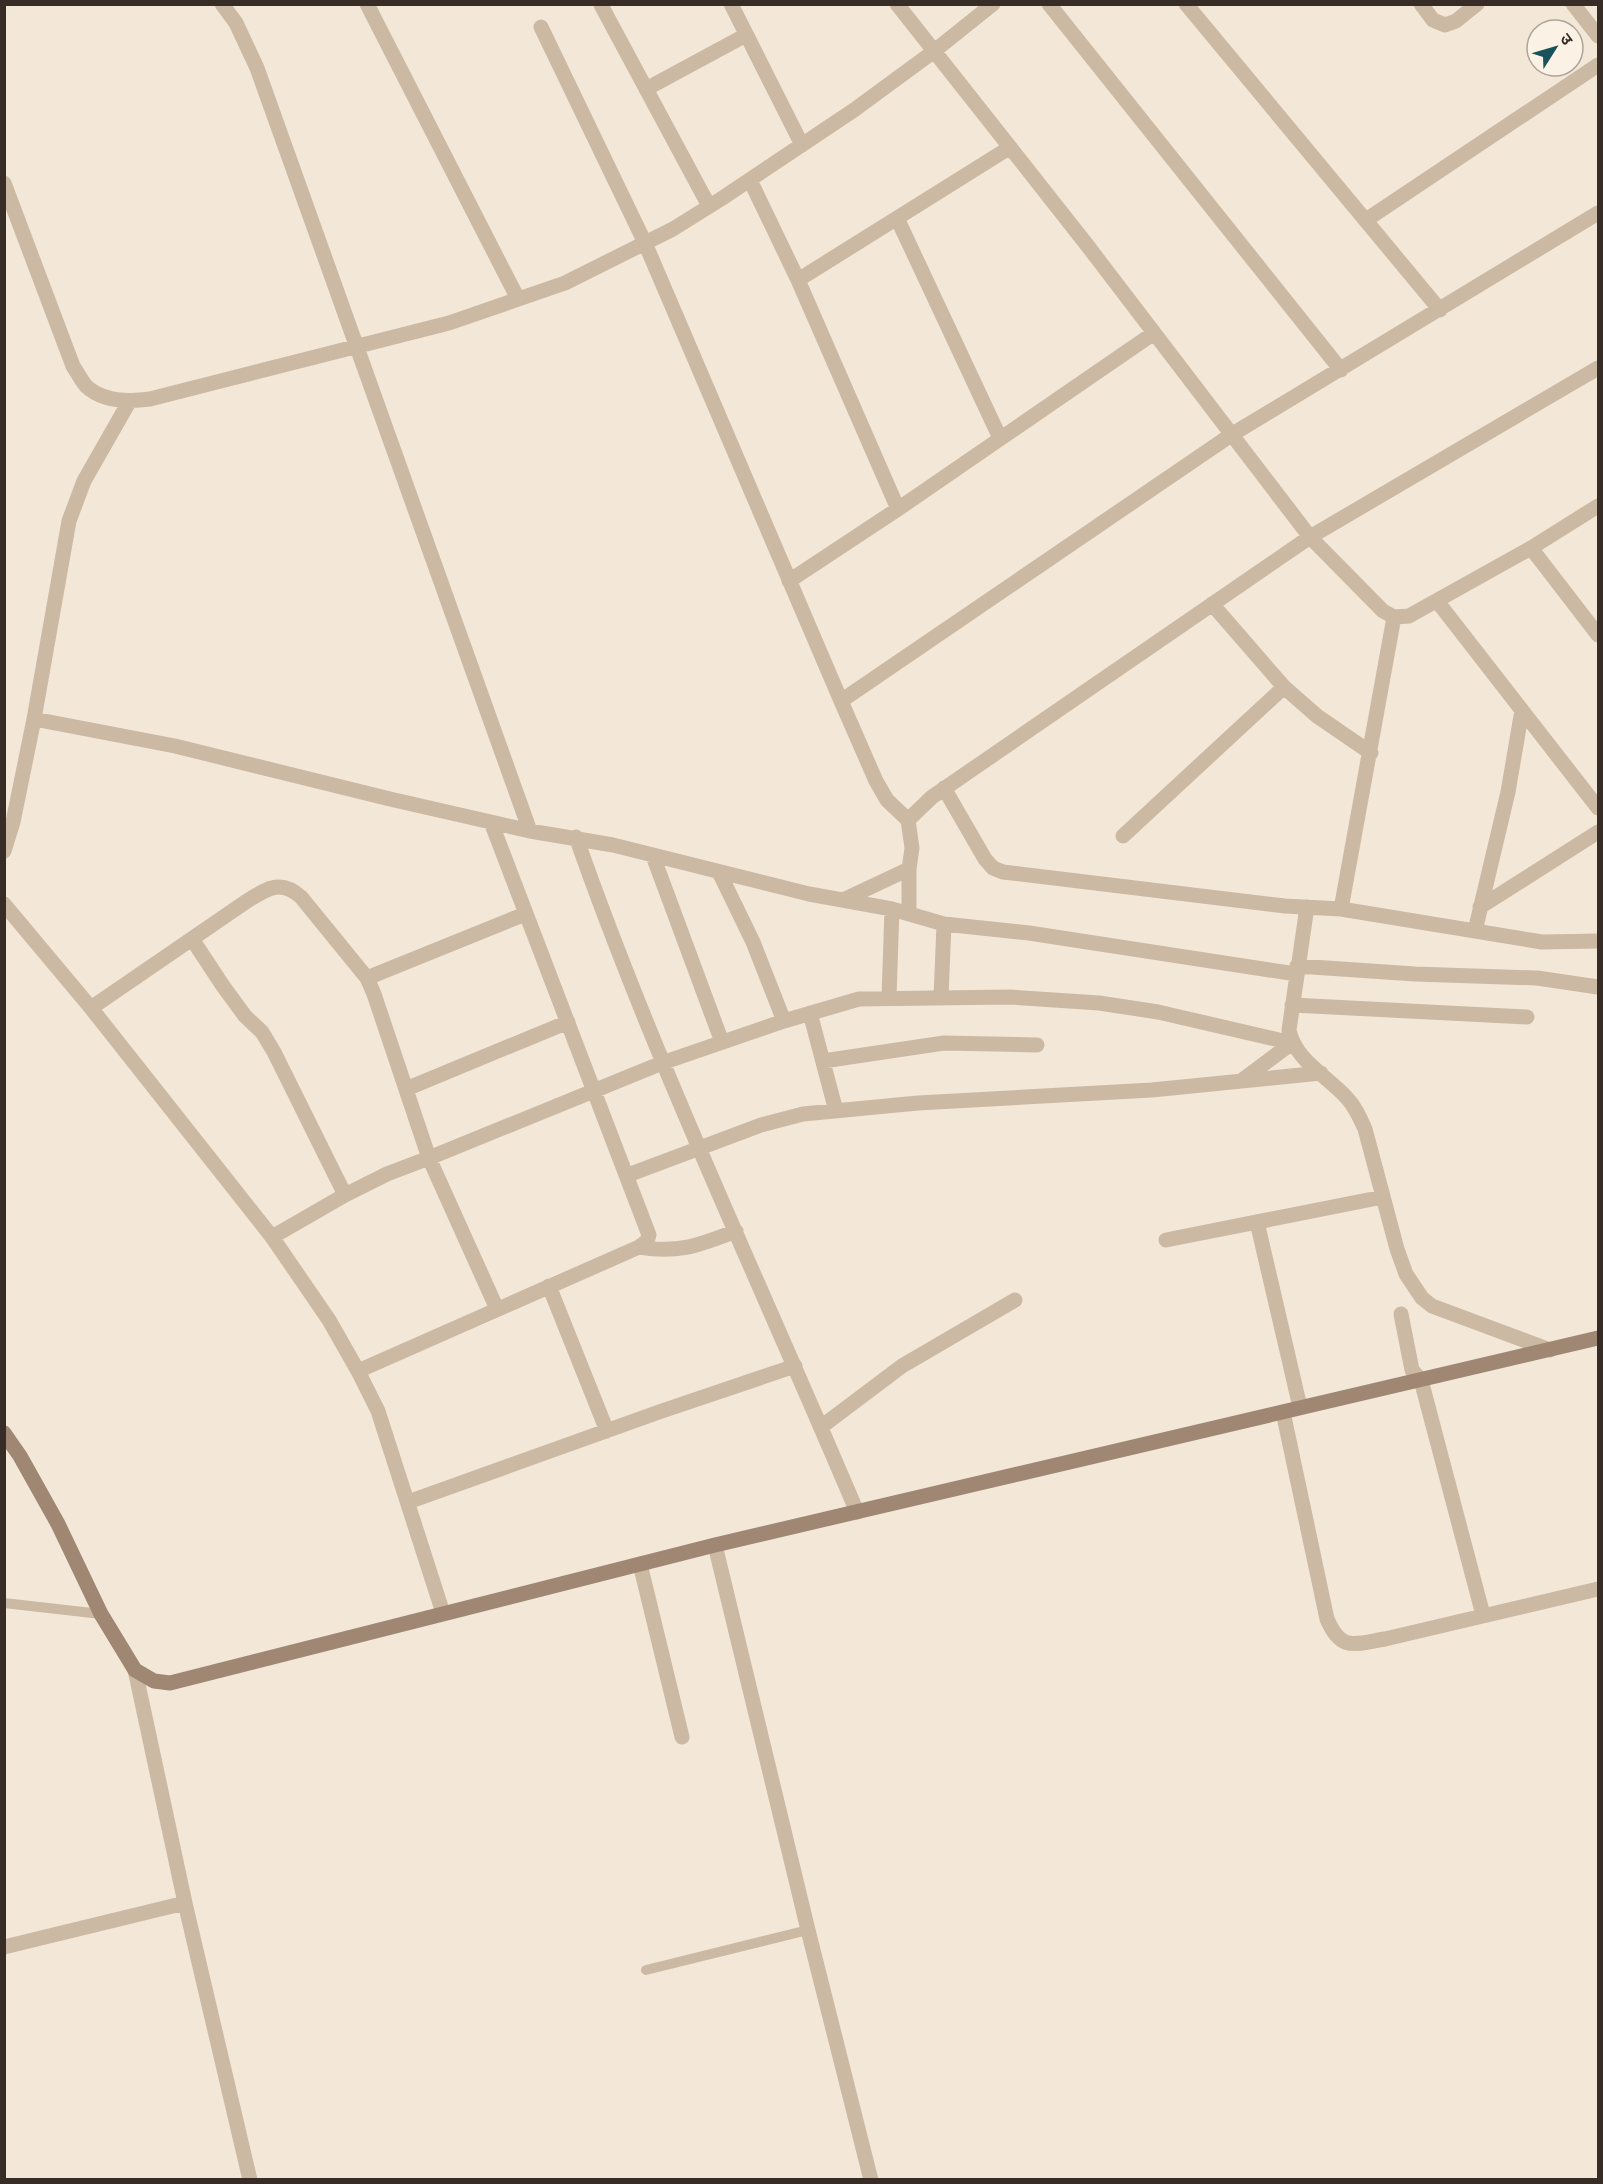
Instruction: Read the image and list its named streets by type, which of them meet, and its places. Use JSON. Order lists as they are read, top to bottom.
{
  "north": "top right"
}
